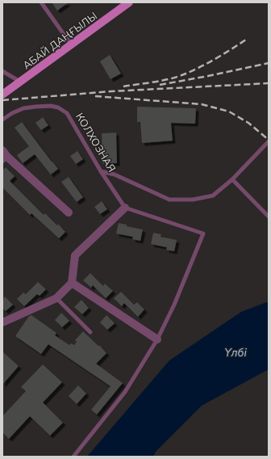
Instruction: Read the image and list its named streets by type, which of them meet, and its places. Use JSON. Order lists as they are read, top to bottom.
{
  "streets": {
    "main road": ["АБАЙ ДАҢҒЫЛЫ"],
    "lane": ["КОЛХОЗНАЯ"]
  },
  "water": ["Үлбі"]
}
